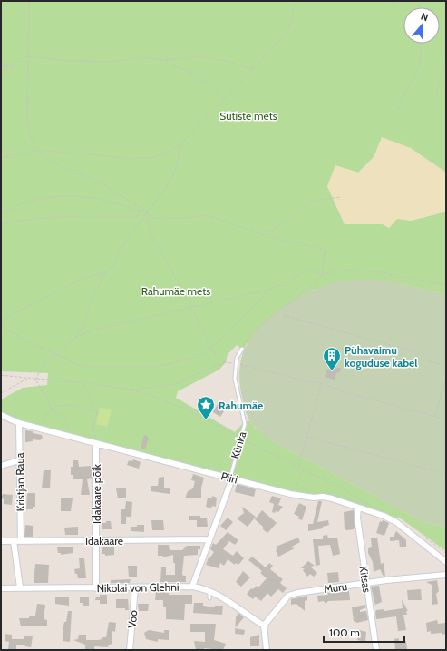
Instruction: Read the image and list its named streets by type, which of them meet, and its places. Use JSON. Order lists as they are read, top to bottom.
{
  "streets": {
    "street": [
      "Künka",
      "Piiri",
      "Kristjan Raua",
      "Idakaare põik",
      "Idakaare",
      "Kitsas",
      "Nikolai von Glehni",
      "Muru",
      "Voo"
    ]
  },
  "crossings": [
    ["Künka", "Piiri"],
    ["Künka", "Idakaare"],
    ["Künka", "Nikolai von Glehni"],
    ["Piiri", "Kristjan Raua"],
    ["Piiri", "Idakaare põik"],
    ["Piiri", "Kitsas"],
    ["Kristjan Raua", "Idakaare"],
    ["Idakaare põik", "Idakaare"],
    ["Idakaare põik", "Nikolai von Glehni"],
    ["Kitsas", "Muru"],
    ["Nikolai von Glehni", "Muru"],
    ["Nikolai von Glehni", "Voo"]
  ],
  "parks": ["Sütiste mets", "Rahumäe mets"],
  "places": {
    "building": ["Pühavaimu koguduse kabel"],
    "place": ["Rahumäe"]
  },
  "scale_bar": "100 m",
  "north": "top"
}
